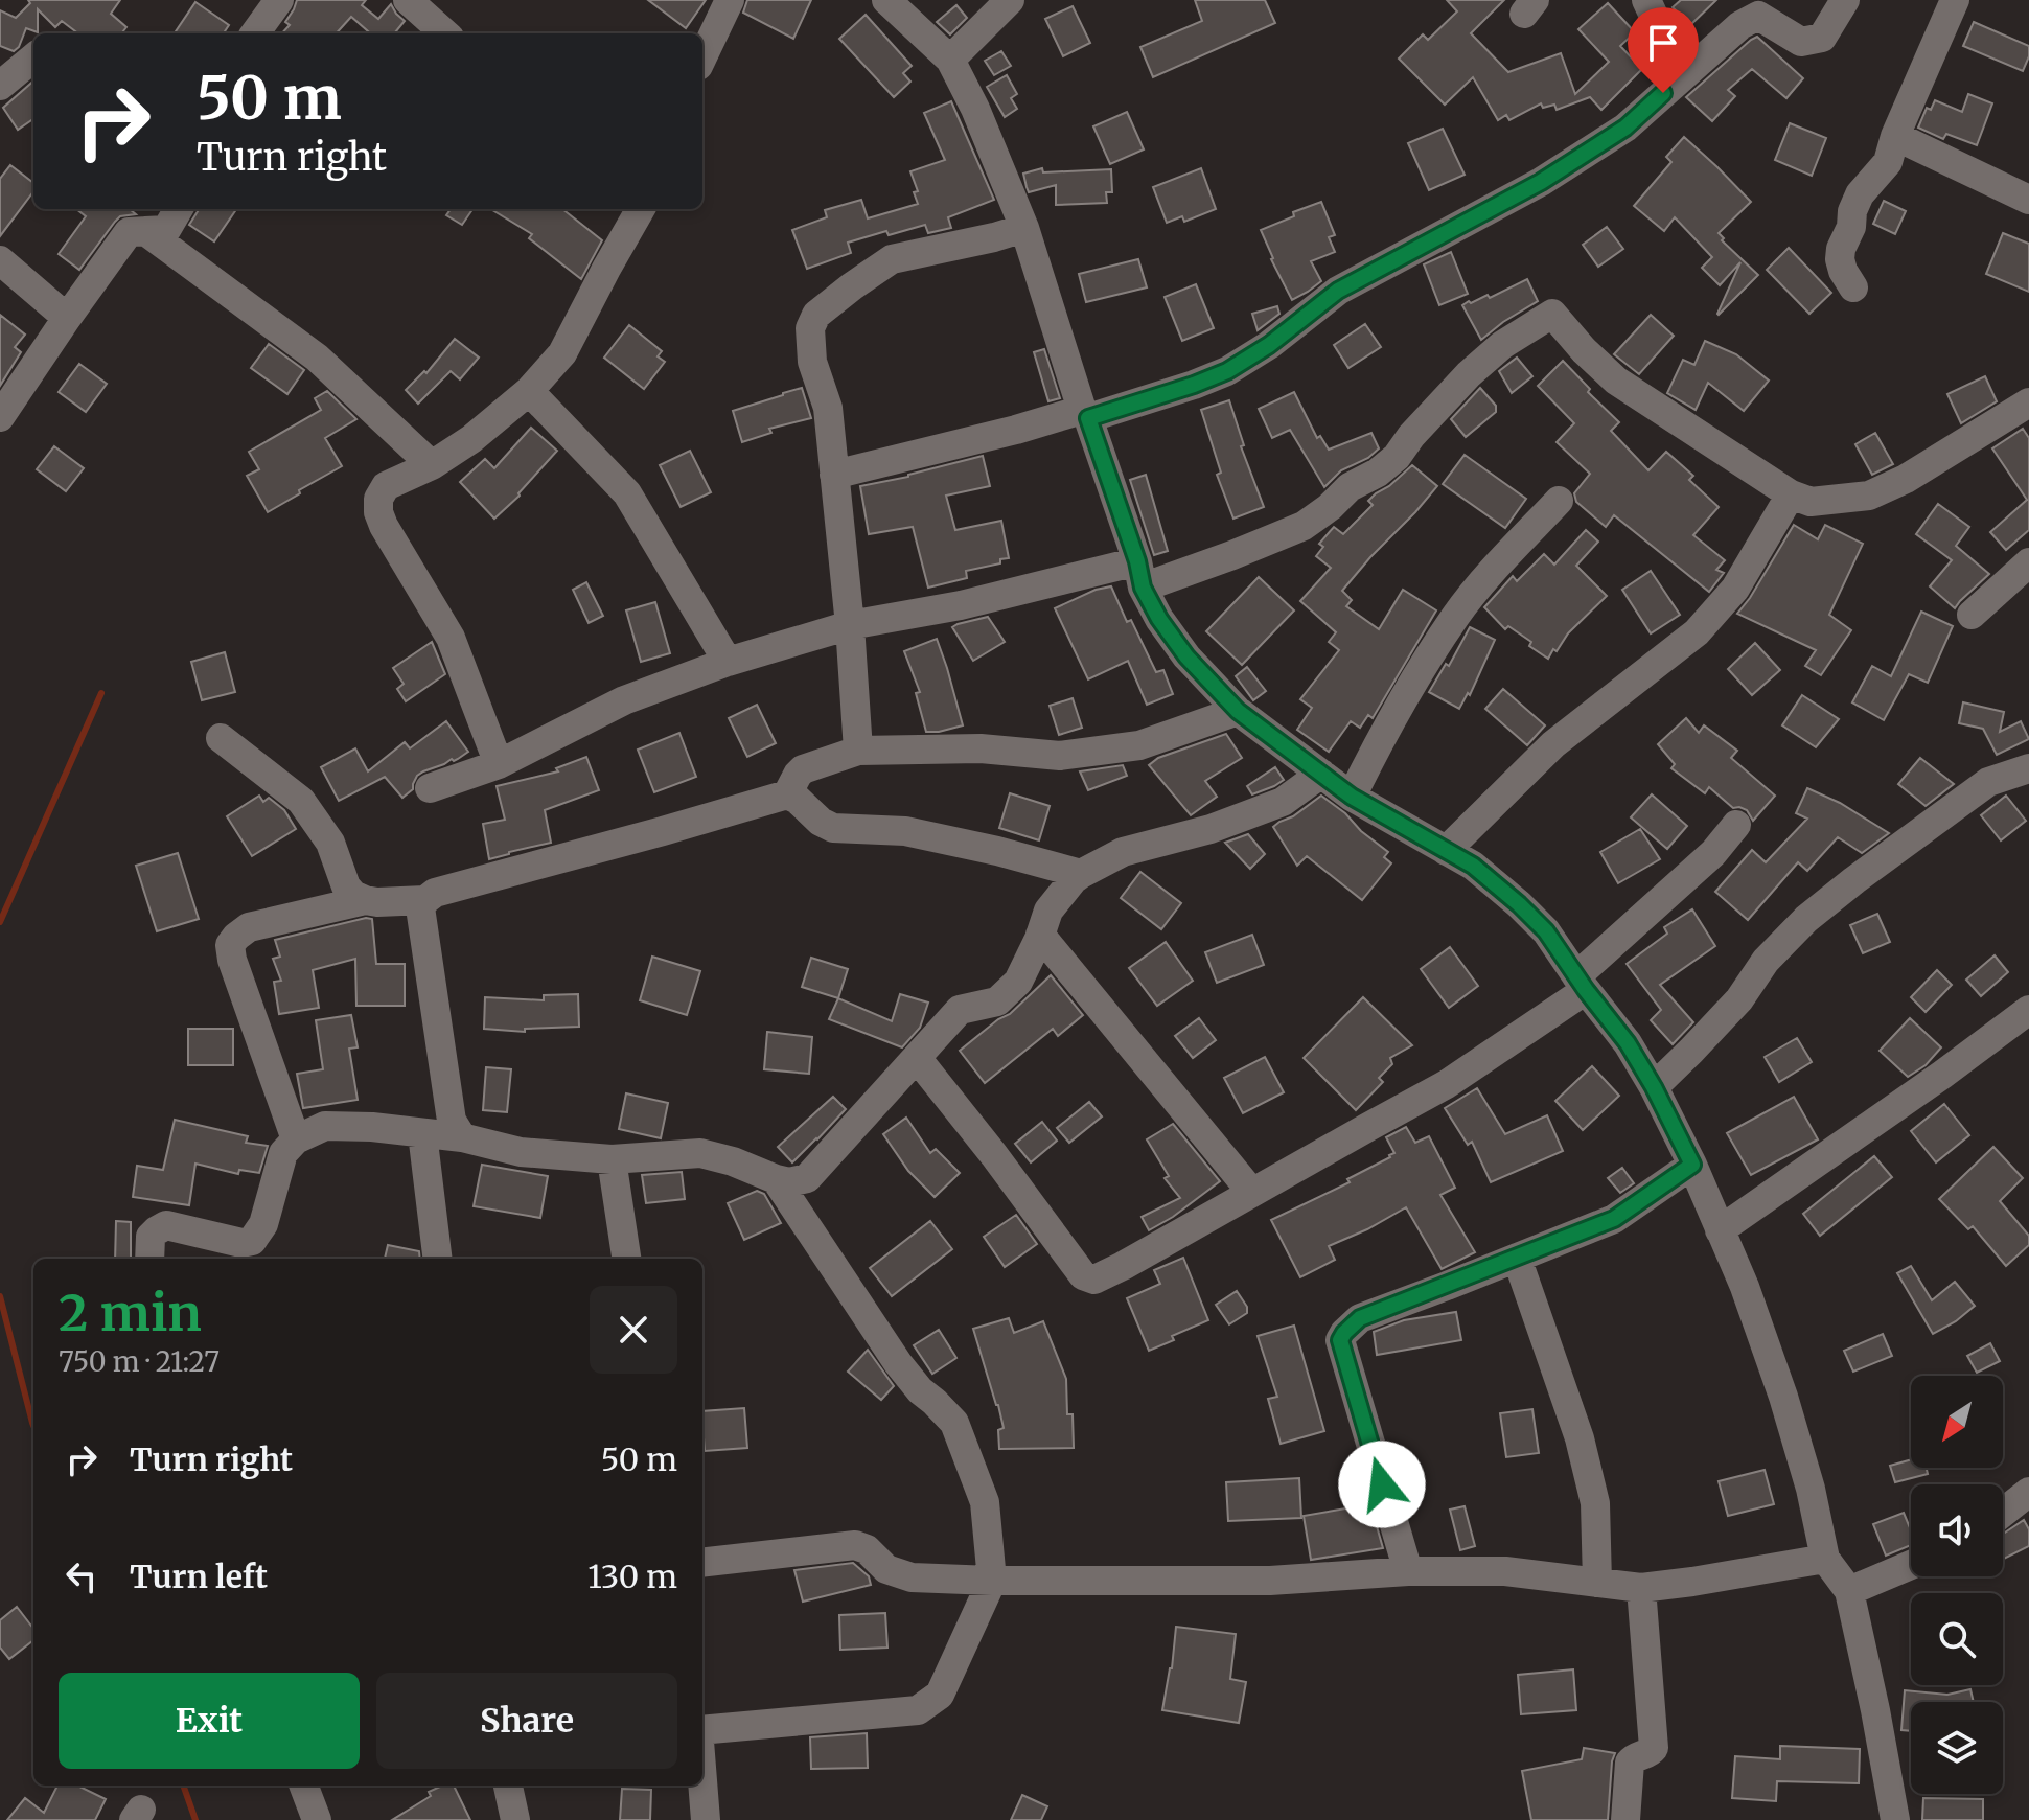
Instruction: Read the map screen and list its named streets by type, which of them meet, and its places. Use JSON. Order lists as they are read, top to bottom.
{
  "north": "bottom left",
  "page": {
    "turn": ["50 m", "Turn right"],
    "heading": ["2 min", "750 m · 21:27"],
    "list": [
      {
        "name": "Turn right",
        "value": "50 m"
      },
      {
        "name": "Turn left",
        "value": "130 m"
      }
    ],
    "buttons": ["Exit", "Share"]
  }
}
